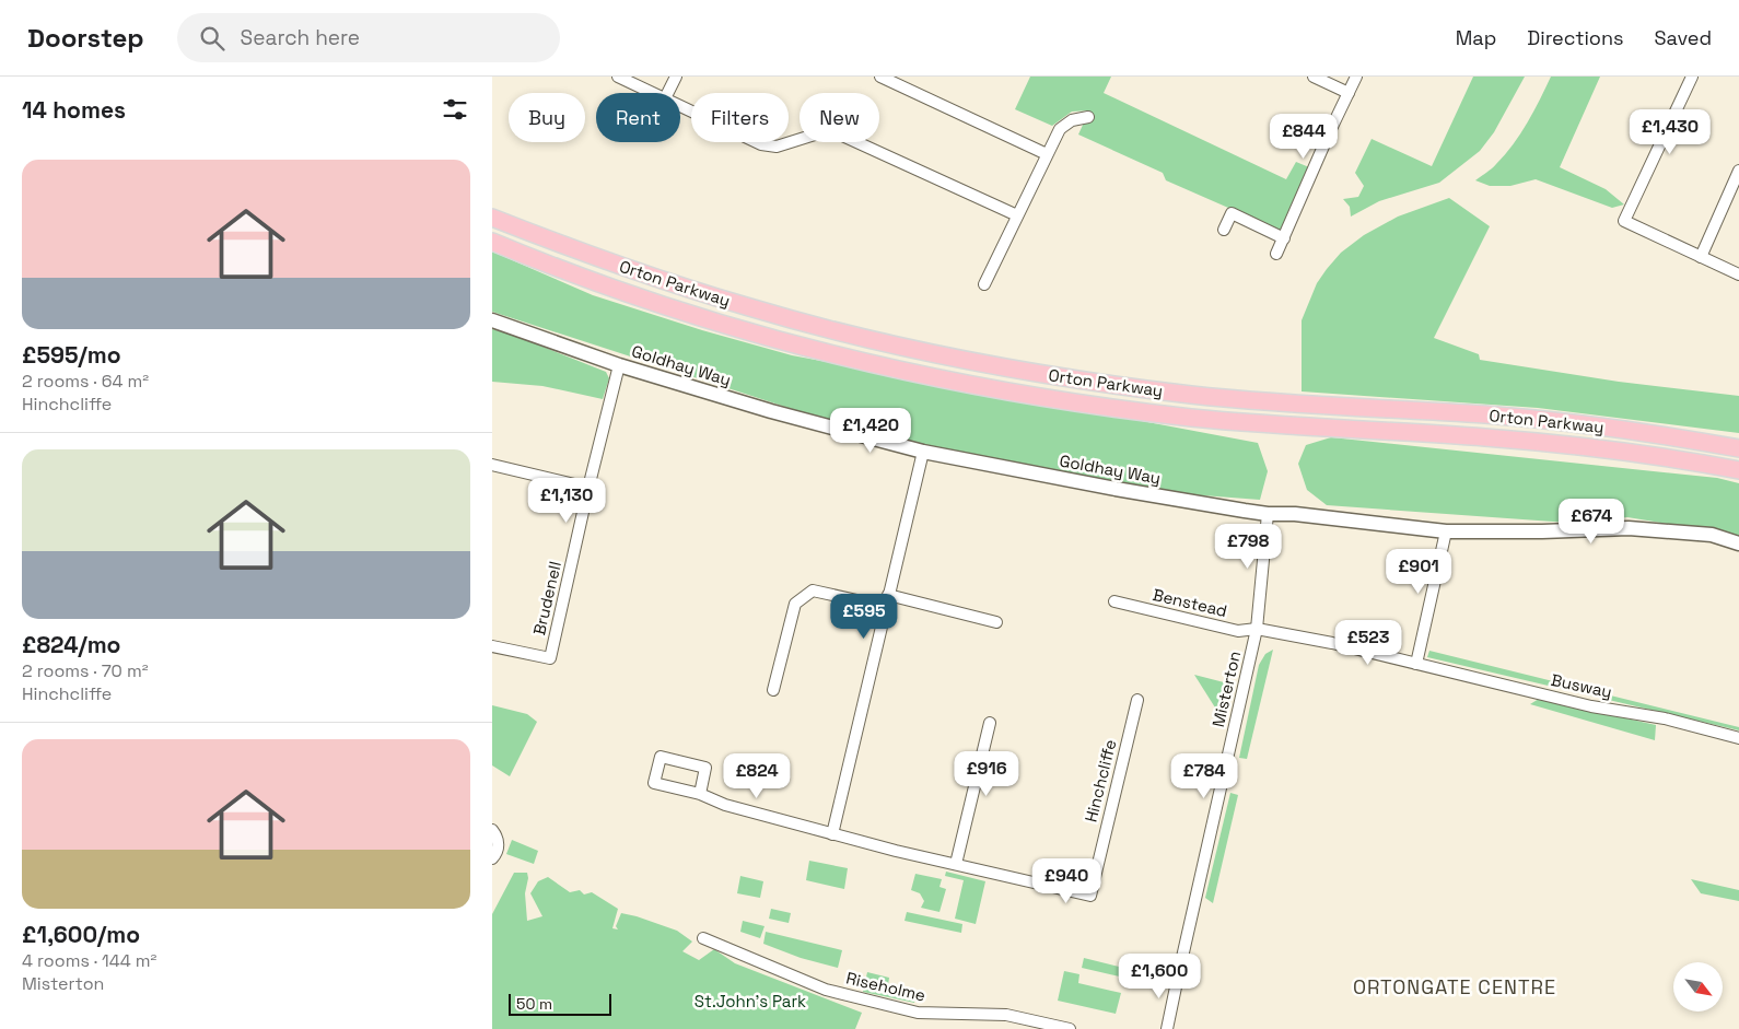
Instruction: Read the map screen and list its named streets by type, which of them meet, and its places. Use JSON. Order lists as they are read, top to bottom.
{
  "streets": {
    "main road": ["Orton Parkway"],
    "street": [
      "Goldhay Way",
      "Brudenell",
      "Benstead",
      "Busway",
      "Misterton",
      "Hinchcliffe",
      "Riseholme"
    ]
  },
  "crossings": [
    ["Goldhay Way", "Brudenell"],
    ["Goldhay Way", "Misterton"],
    ["Benstead", "Busway"],
    ["Benstead", "Misterton"]
  ],
  "districts": ["ORTONGATE CENTRE"],
  "parks": ["St.John's Park"],
  "scale_bar": "50 m",
  "north": "bottom right",
  "page": {
    "header": "Doorstep",
    "search": "Search here",
    "nav": ["Map", "Directions", "Saved"],
    "heading": "14 homes",
    "chip": [
      "Buy",
      "Rent",
      "Filters",
      "New"
    ],
    "price": [
      "£1,430",
      "£844",
      "£1,420",
      "£1,130",
      "£674",
      "£798",
      "£901",
      "£595",
      "£523",
      "£916",
      "£824",
      "£784",
      "£940",
      "£1,600"
    ],
    "list": [
      {
        "name": "£595/mo",
        "note": "2 rooms · 64 m² · Hinchcliffe"
      },
      {
        "name": "£824/mo",
        "note": "2 rooms · 70 m² · Hinchcliffe"
      },
      {
        "name": "£1,600/mo",
        "note": "4 rooms · 144 m² · Misterton"
      }
    ],
    "scale": "50 m"
  }
}
